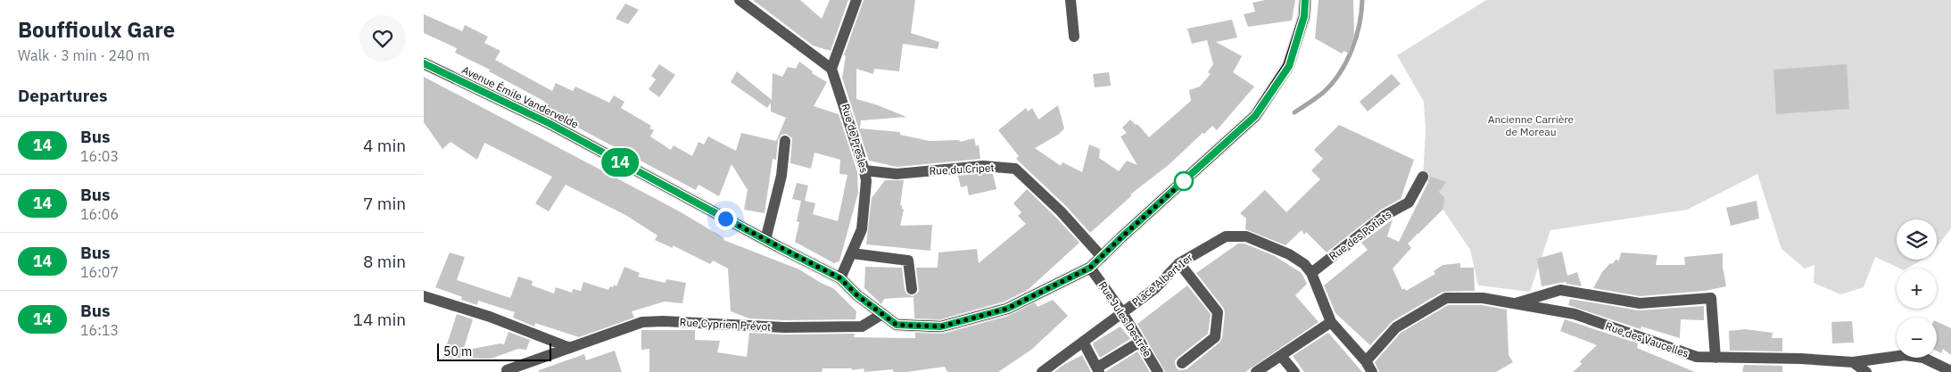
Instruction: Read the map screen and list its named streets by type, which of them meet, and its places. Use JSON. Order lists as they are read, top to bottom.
{
  "streets": {
    "main road": ["Avenue Émile Vandervelde"],
    "street": [
      "Rue de Presles",
      "Rue du Cripet",
      "Rue des Potiats",
      "Place Albert Ier",
      "Rue Jules Destrée",
      "Rue Cyprien Prévot",
      "Rue des Vaucelles"
    ]
  },
  "crossings": [
    ["Avenue Émile Vandervelde", "Rue de Presles"],
    ["Avenue Émile Vandervelde", "Rue du Cripet"],
    ["Avenue Émile Vandervelde", "Rue Jules Destrée"],
    ["Avenue Émile Vandervelde", "Rue Cyprien Prévot"],
    ["Rue de Presles", "Rue du Cripet"],
    ["Rue des Potiats", "Place Albert Ier"],
    ["Place Albert Ier", "Rue Jules Destrée"]
  ],
  "parks": ["Ancienne Carrière de Moreau"],
  "lines": ["bus line 14"],
  "scale_bar": "50 m",
  "page": {
    "heading": [
      ["Bouffioulx Gare", "Walk · 3 min · 240 m"],
      "Departures"
    ],
    "on_map": "14",
    "list": [
      {
        "mark": "14",
        "name": "Bus",
        "note": "16:03",
        "value": "4 min"
      },
      {
        "mark": "14",
        "name": "Bus",
        "note": "16:06",
        "value": "7 min"
      },
      {
        "mark": "14",
        "name": "Bus",
        "note": "16:07",
        "value": "8 min"
      },
      {
        "mark": "14",
        "name": "Bus",
        "note": "16:13",
        "value": "14 min"
      }
    ],
    "map_buttons": ["+", "−"],
    "scale": "50 m"
  }
}
